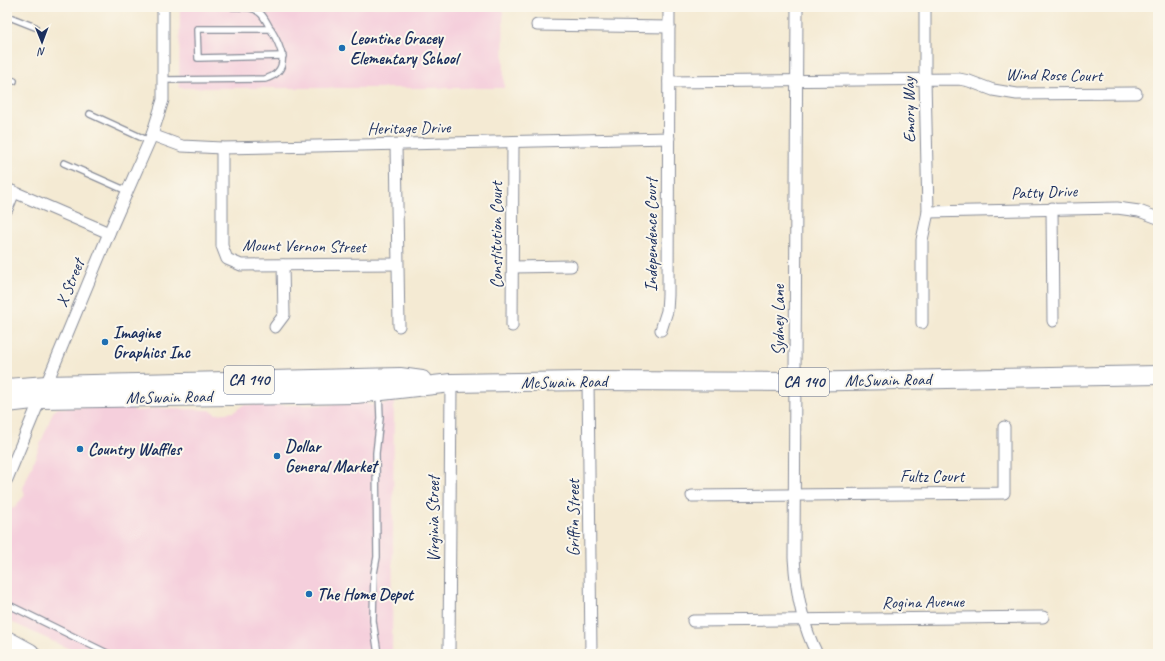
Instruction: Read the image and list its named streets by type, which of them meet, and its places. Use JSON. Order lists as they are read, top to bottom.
{
  "streets": {
    "main road": ["CA 140", "McSwain Road"],
    "street": [
      "Wind Rose Court",
      "Emory Way",
      "Heritage Drive",
      "Patty Drive",
      "Constitution Court",
      "Independence Court",
      "Mount Vernon Street",
      "X Street",
      "Sydney Lane",
      "Fultz Court",
      "Griffin Street",
      "Virginia Street",
      "Rogina Avenue"
    ]
  },
  "crossings": [
    ["Wind Rose Court", "Emory Way"],
    ["Wind Rose Court", "Independence Court"],
    ["Wind Rose Court", "Sydney Lane"],
    ["Emory Way", "Patty Drive"],
    ["Heritage Drive", "Constitution Court"],
    ["Heritage Drive", "Independence Court"],
    ["Heritage Drive", "Mount Vernon Street"],
    ["Heritage Drive", "X Street"],
    ["X Street", "McSwain Road"],
    ["Sydney Lane", "McSwain Road"],
    ["Sydney Lane", "Fultz Court"],
    ["Sydney Lane", "Rogina Avenue"],
    ["McSwain Road", "Griffin Street"],
    ["McSwain Road", "Virginia Street"]
  ],
  "places": [
    "Leontine Gracey Elementary School",
    "Imagine Graphics Inc",
    "Country Waffles",
    "Dollar General Market",
    "The Home Depot"
  ],
  "north": "bottom"
}
